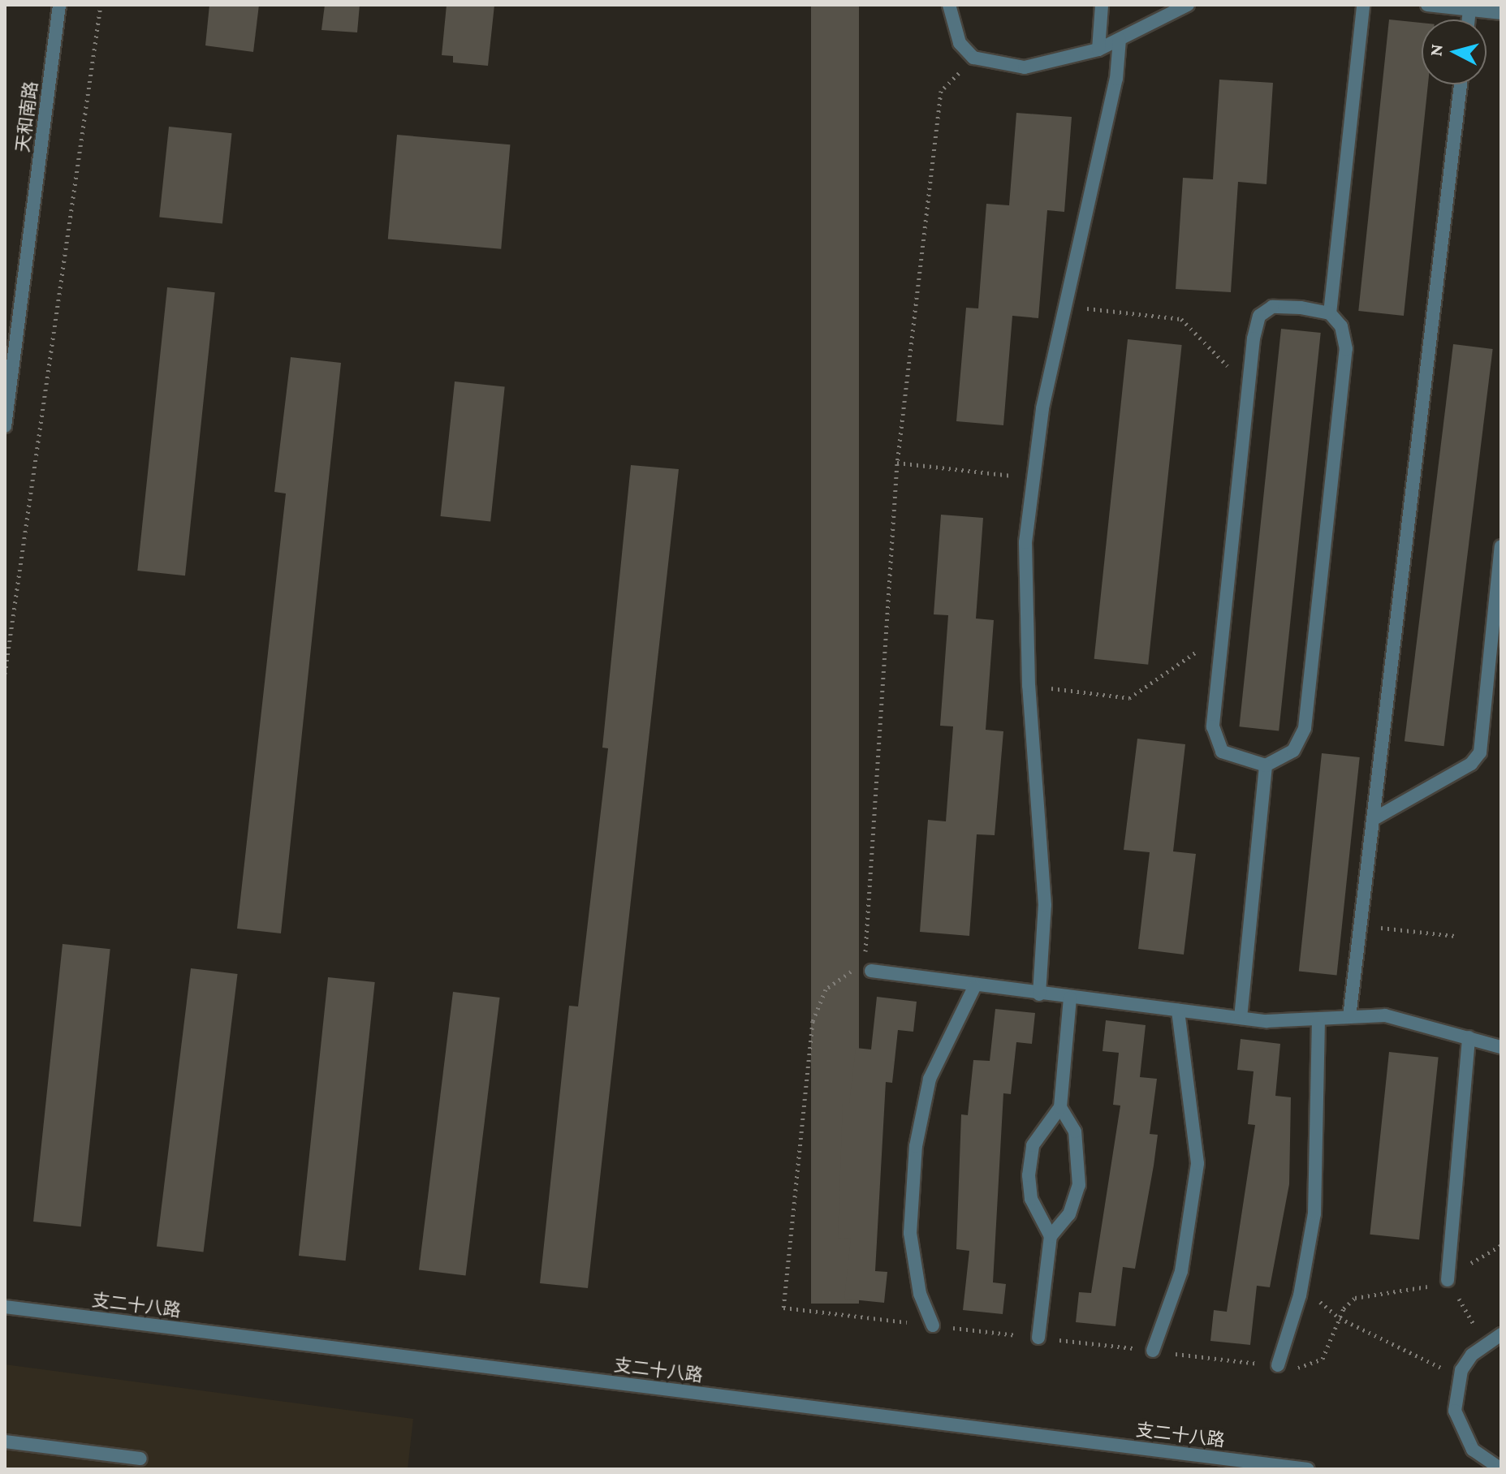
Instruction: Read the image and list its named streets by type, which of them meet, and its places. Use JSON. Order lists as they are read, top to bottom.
{
  "streets": {
    "street": ["天和南路", "支二十八路"]
  },
  "north": "left"
}
